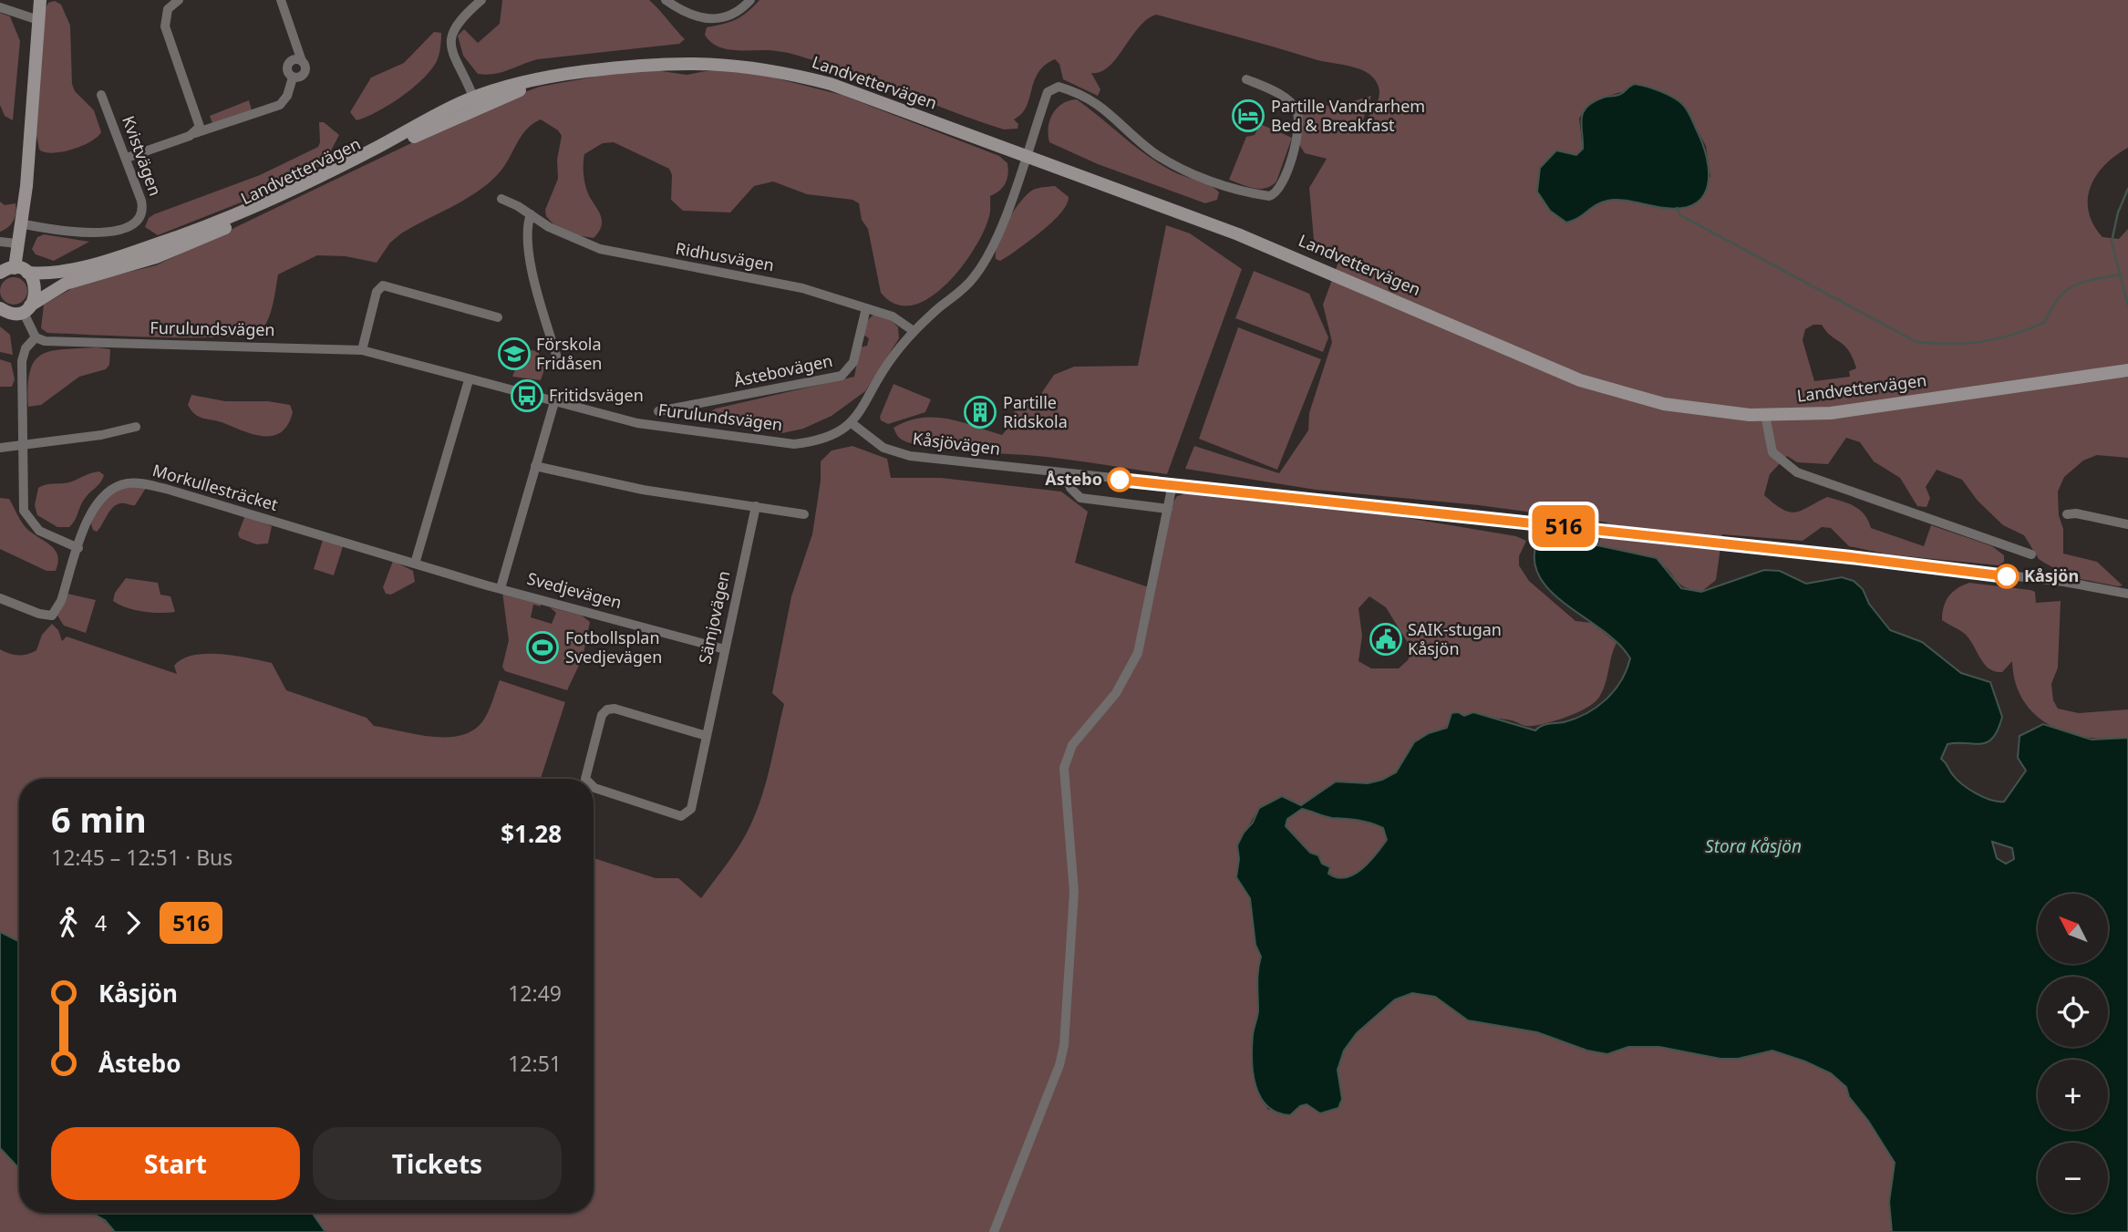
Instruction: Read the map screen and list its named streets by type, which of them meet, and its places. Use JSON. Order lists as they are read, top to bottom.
{
  "streets": {
    "street": [
      "Landvettervägen",
      "Kvistvägen",
      "Ridhusvägen",
      "Furulundsvägen",
      "Åstebovägen",
      "Kåsjövägen",
      "Morkullesträcket",
      "Svedjevägen",
      "Sämjovägen"
    ]
  },
  "crossings": [
    ["Landvettervägen", "Furulundsvägen"],
    ["Ridhusvägen", "Furulundsvägen"],
    ["Ridhusvägen", "Åstebovägen"],
    ["Furulundsvägen", "Kåsjövägen"],
    ["Furulundsvägen", "Svedjevägen"],
    ["Morkullesträcket", "Svedjevägen"],
    ["Svedjevägen", "Sämjovägen"]
  ],
  "water": ["Stora Kåsjön"],
  "places": {
    "hotel": ["Partille Vandrarhem Bed & Breakfast"],
    "school or university": ["Förskola Fridåsen"],
    "bus stop": ["Fritidsvägen"],
    "building": ["Partille Ridskola"],
    "other": ["Åstebo", "Kåsjön"],
    "public building": ["SAIK-stugan Kåsjön"],
    "sports": ["Fotbollsplan Svedjevägen"]
  },
  "lines": ["bus line 516"],
  "north": "top left",
  "page": {
    "on_map": "516",
    "heading": ["6 min", "12:45 – 12:51 · Bus", "$1.28"],
    "legs": ["4", "516"],
    "map_buttons": ["+", "−"],
    "list": [
      {
        "name": "Kåsjön",
        "value": "12:49"
      },
      {
        "name": "Åstebo",
        "value": "12:51"
      }
    ],
    "buttons": ["Start", "Tickets"]
  }
}
